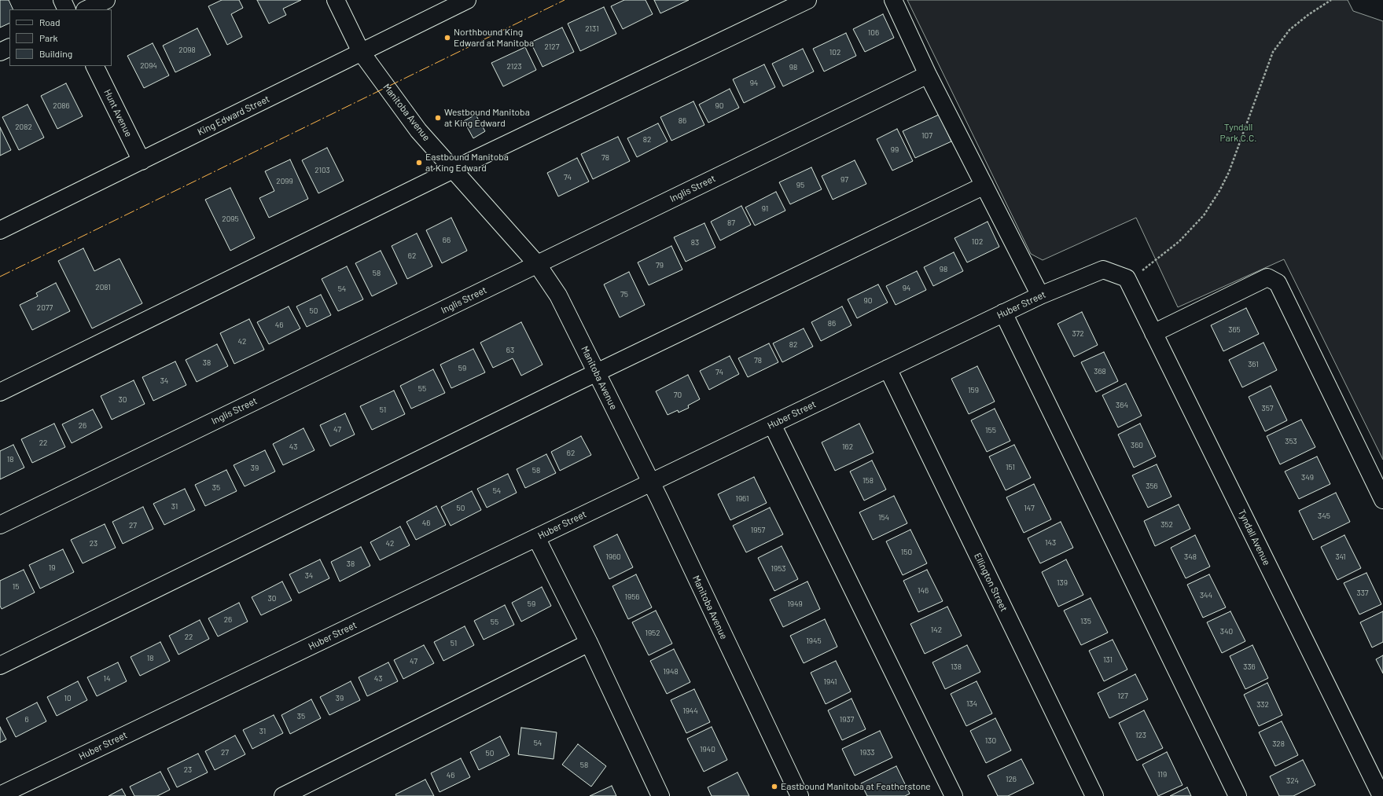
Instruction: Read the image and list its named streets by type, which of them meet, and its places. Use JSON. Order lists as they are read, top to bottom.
{
  "streets": {
    "street": [
      "Manitoba Avenue",
      "Hunt Avenue",
      "King Edward Street",
      "Inglis Street",
      "Huber Street",
      "Tyndall Avenue",
      "Ellington Street"
    ]
  },
  "crossings": [
    ["Manitoba Avenue", "King Edward Street"],
    ["Manitoba Avenue", "Inglis Street"],
    ["Manitoba Avenue", "Huber Street"],
    ["Hunt Avenue", "King Edward Street"],
    ["Huber Street", "Tyndall Avenue"],
    ["Huber Street", "Ellington Street"]
  ],
  "parks": ["Tyndall Park C.C."],
  "places": [
    "Northbound King Edward at Manitoba",
    "Westbound Manitoba at King Edward",
    "Eastbound Manitoba at King Edward",
    "Eastbound Manitoba at Featherstone"
  ],
  "house_numbers": [
    "2131",
    "106",
    "2127",
    "2098",
    "102",
    "2094",
    "2123",
    "98",
    "94",
    "2086",
    "90",
    "86",
    "2082",
    "107",
    "82",
    "99",
    "78",
    "2103",
    "74",
    "97",
    "2099",
    "95",
    "91",
    "2095",
    "87",
    "66",
    "102",
    "83",
    "62",
    "79",
    "98",
    "58",
    "2081",
    "94",
    "54",
    "75",
    "90",
    "2077",
    "50",
    "86",
    "46",
    "365",
    "372",
    "42",
    "82",
    "63",
    "78",
    "38",
    "361",
    "59",
    "368",
    "74",
    "34",
    "55",
    "159",
    "70",
    "30",
    "364",
    "357",
    "51",
    "26",
    "47",
    "155",
    "353",
    "22",
    "360",
    "43",
    "162",
    "62",
    "18",
    "151",
    "39",
    "58",
    "349",
    "158",
    "356",
    "35",
    "54",
    "1961",
    "31",
    "50",
    "147",
    "345",
    "154",
    "46",
    "352",
    "27",
    "1957",
    "143",
    "23",
    "42",
    "150",
    "1960",
    "348",
    "341",
    "38",
    "19",
    "1953",
    "34",
    "139",
    "15",
    "146",
    "337",
    "344",
    "1956",
    "30",
    "59",
    "1949",
    "26",
    "135",
    "55",
    "142",
    "340",
    "1952",
    "22",
    "1945",
    "51",
    "18",
    "131",
    "47",
    "138",
    "336",
    "1948",
    "14",
    "43",
    "1941",
    "127",
    "10",
    "39",
    "134",
    "332",
    "1944",
    "35",
    "6",
    "1937",
    "31",
    "123",
    "130",
    "54",
    "328",
    "1940",
    "27",
    "1933",
    "50",
    "58",
    "23",
    "119",
    "46",
    "126",
    "324"
  ],
  "legend": ["Road", "Park", "Building"]
}
